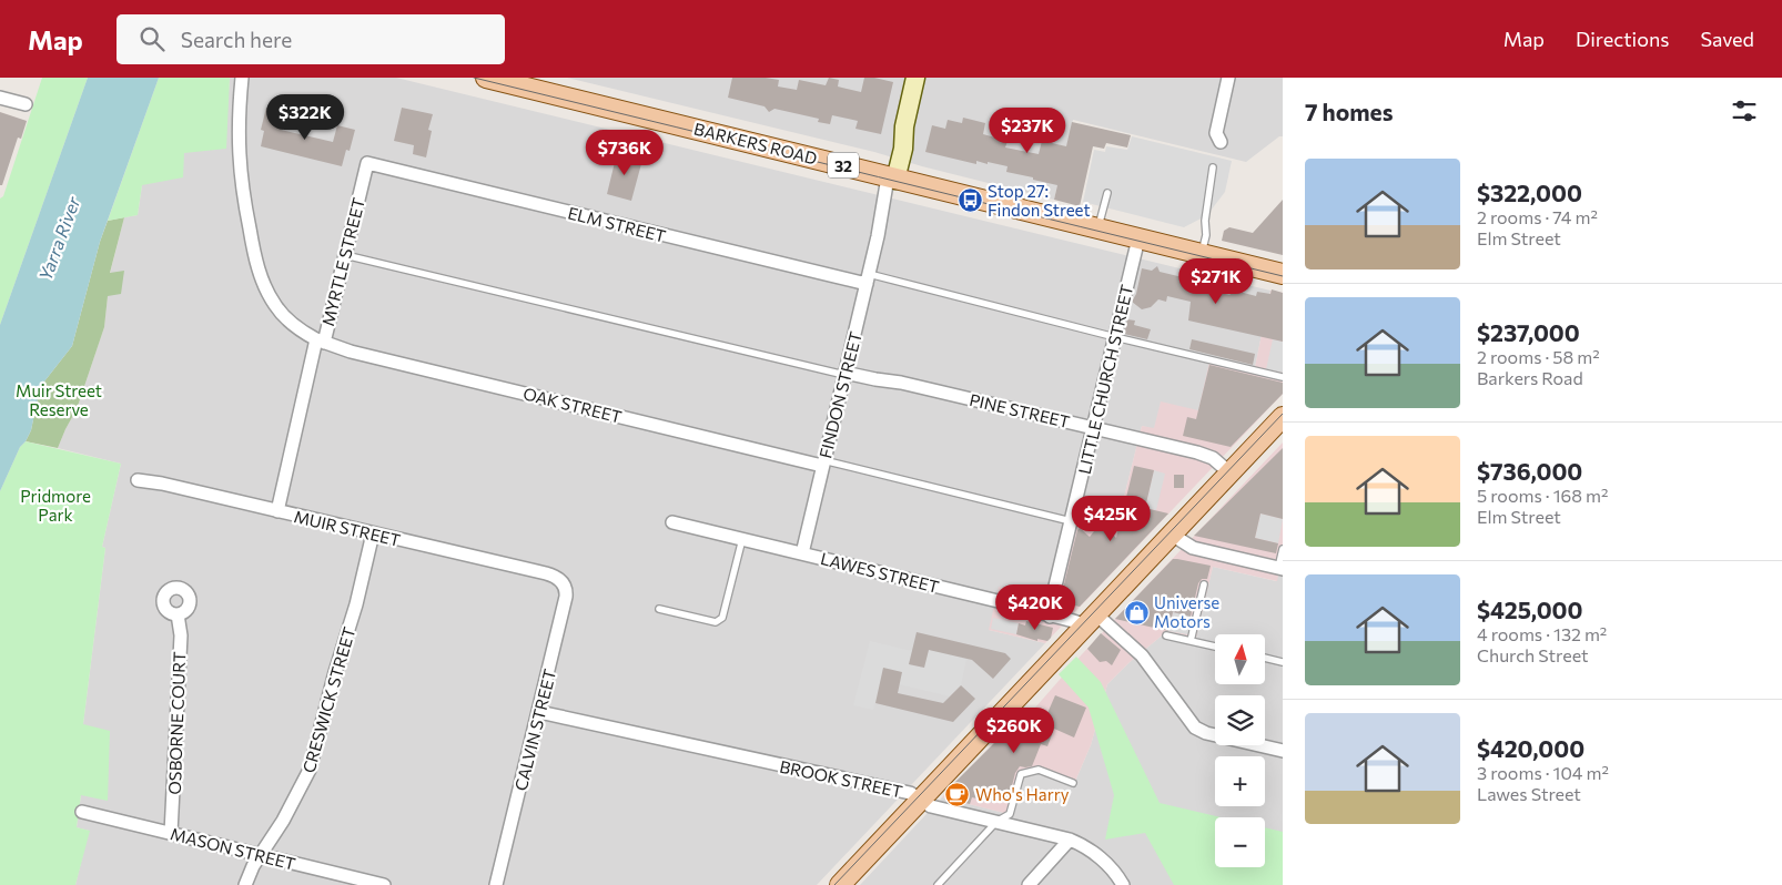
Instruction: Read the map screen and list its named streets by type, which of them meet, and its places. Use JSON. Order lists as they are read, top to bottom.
{
  "streets": {
    "main road": ["BARKERS ROAD", "32"],
    "street": [
      "ELM STREET",
      "MYRTLE STREET",
      "LITTLE CHURCH STREET",
      "FINDON STREET",
      "OAK STREET",
      "PINE STREET",
      "MUIR STREET",
      "LAWES STREET",
      "CRESWICK STREET",
      "OSBORNE COURT",
      "CALVIN STREET",
      "BROOK STREET",
      "MASON STREET"
    ]
  },
  "crossings": [
    ["BARKERS ROAD", "LITTLE CHURCH STREET"],
    ["BARKERS ROAD", "FINDON STREET"],
    ["ELM STREET", "MYRTLE STREET"],
    ["ELM STREET", "FINDON STREET"],
    ["MYRTLE STREET", "OAK STREET"],
    ["MYRTLE STREET", "MUIR STREET"],
    ["LITTLE CHURCH STREET", "PINE STREET"],
    ["LITTLE CHURCH STREET", "LAWES STREET"],
    ["FINDON STREET", "OAK STREET"],
    ["FINDON STREET", "PINE STREET"],
    ["FINDON STREET", "LAWES STREET"],
    ["MUIR STREET", "CRESWICK STREET"],
    ["MUIR STREET", "CALVIN STREET"],
    ["CRESWICK STREET", "MASON STREET"],
    ["OSBORNE COURT", "MASON STREET"],
    ["CALVIN STREET", "BROOK STREET"]
  ],
  "water": ["Yarra River"],
  "parks": ["Muir Street Reserve", "Pridmore Park"],
  "places": {
    "bus stop": ["Stop 27: Findon Street"],
    "shop": ["Universe Motors"],
    "cafe": ["Who's Harry"]
  },
  "north": "top",
  "page": {
    "header": "Map",
    "search": "Search here",
    "nav": ["Map", "Directions", "Saved"],
    "heading": "7 homes",
    "price": [
      "$322K",
      "$237K",
      "$736K",
      "$271K",
      "$425K",
      "$420K",
      "$260K"
    ],
    "list": [
      {
        "name": "$322,000",
        "note": "2 rooms · 74 m² · Elm Street"
      },
      {
        "name": "$237,000",
        "note": "2 rooms · 58 m² · Barkers Road"
      },
      {
        "name": "$736,000",
        "note": "5 rooms · 168 m² · Elm Street"
      },
      {
        "name": "$425,000",
        "note": "4 rooms · 132 m² · Church Street"
      },
      {
        "name": "$420,000",
        "note": "3 rooms · 104 m² · Lawes Street"
      }
    ],
    "map_buttons": ["+", "−"]
  }
}
